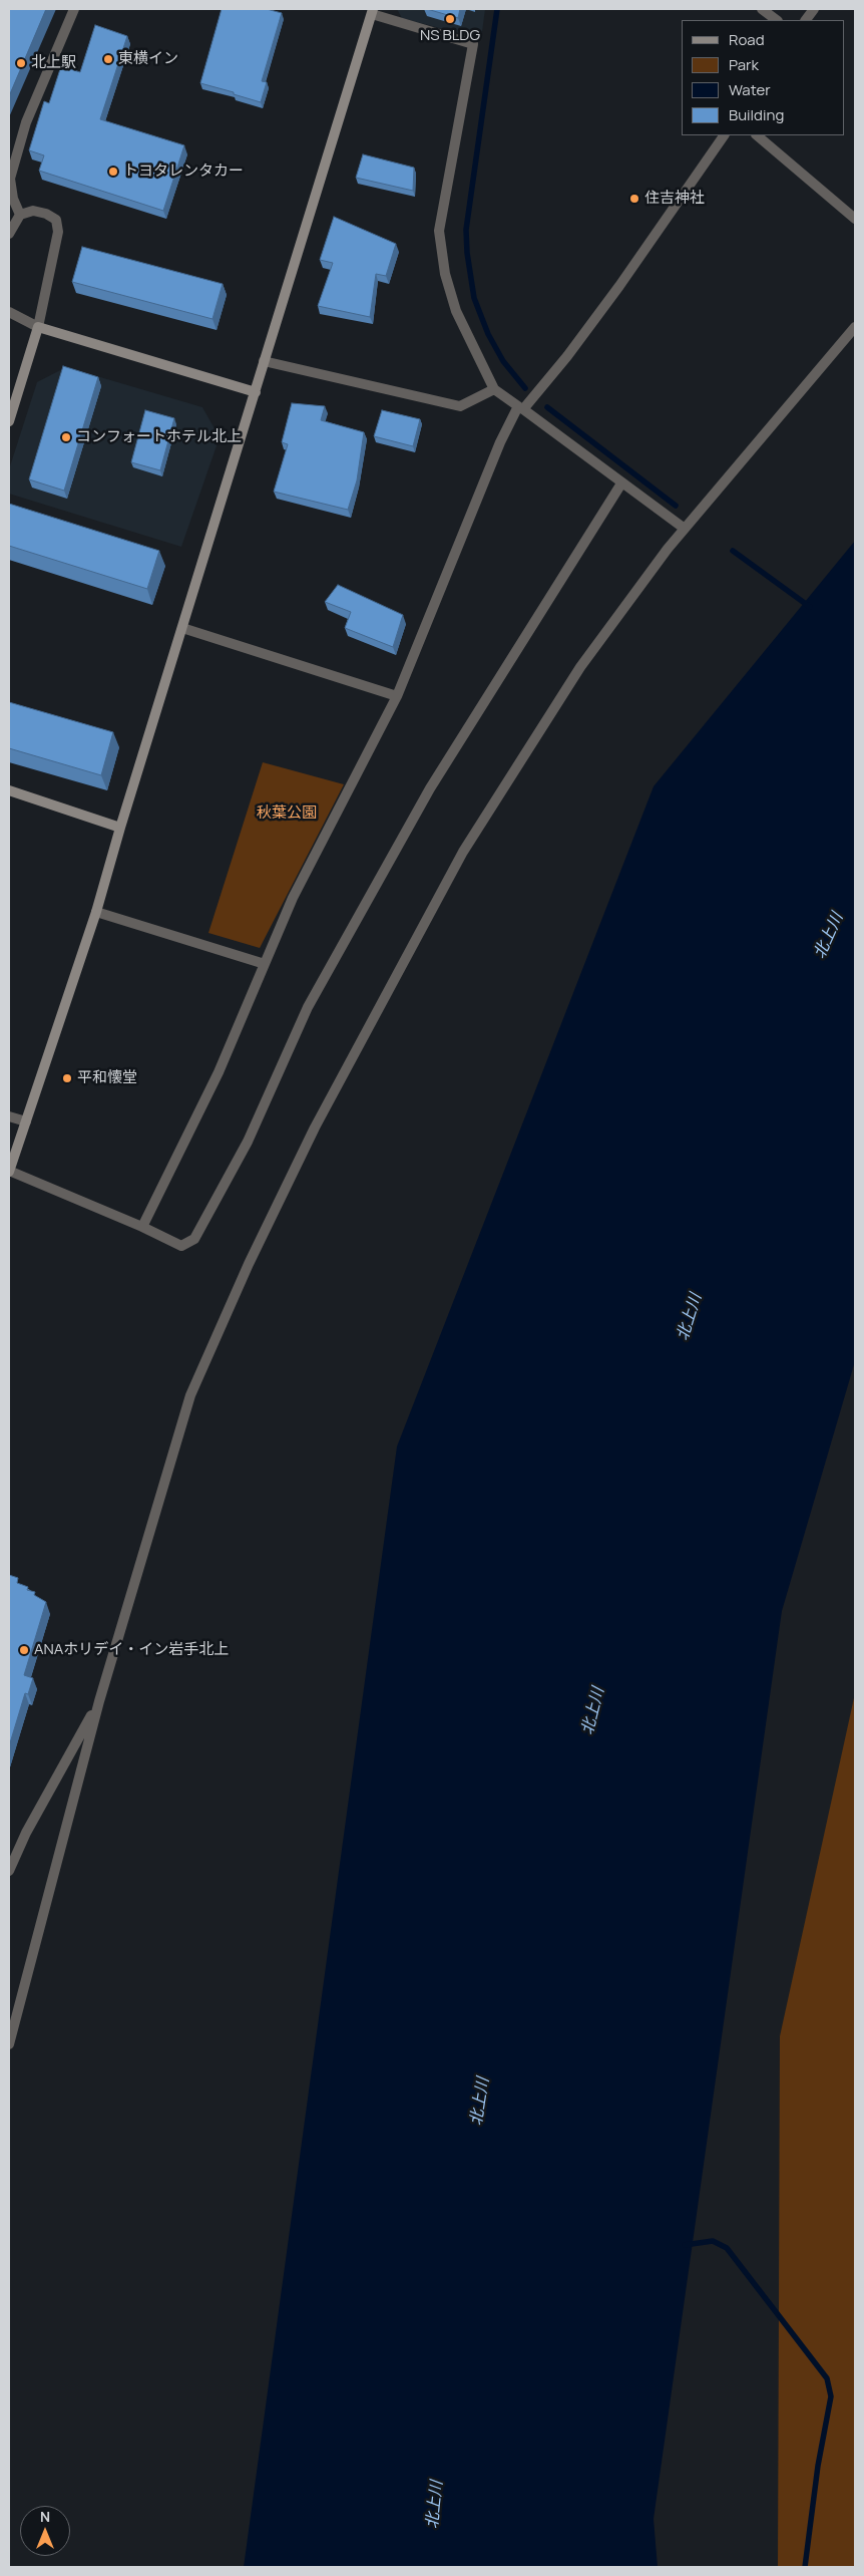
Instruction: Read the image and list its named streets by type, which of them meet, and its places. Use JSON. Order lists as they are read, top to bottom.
{
  "water": ["北上川"],
  "parks": ["秋葉公園"],
  "places": [
    "NS BLDG",
    "東横イン",
    "北上駅",
    "トヨタレンタカー",
    "住吉神社",
    "コンフォートホテル北上",
    "平和懐堂",
    "ANAホリデイ・イン岩手北上"
  ],
  "legend": [
    "Road",
    "Park",
    "Water",
    "Building"
  ],
  "north": "top"
}
